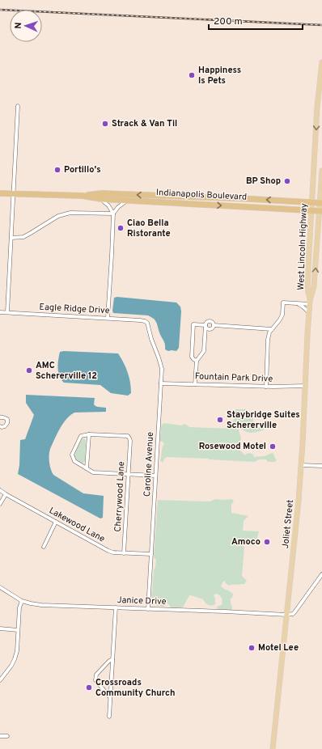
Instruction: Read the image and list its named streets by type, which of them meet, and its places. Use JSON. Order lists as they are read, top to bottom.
{
  "streets": {
    "highway": ["Indianapolis Boulevard"],
    "main road": ["West Lincoln Highway", "Joliet Street"],
    "street": [
      "Eagle Ridge Drive",
      "Fountain Park Drive",
      "Caroline Avenue",
      "Cherrywood Lane",
      "Lakewood Lane",
      "Janice Drive"
    ]
  },
  "crossings": [
    ["Indianapolis Boulevard", "West Lincoln Highway"],
    ["West Lincoln Highway", "Joliet Street"],
    ["Eagle Ridge Drive", "Caroline Avenue"],
    ["Fountain Park Drive", "Caroline Avenue"],
    ["Fountain Park Drive", "Joliet Street"],
    ["Caroline Avenue", "Lakewood Lane"],
    ["Caroline Avenue", "Janice Drive"],
    ["Cherrywood Lane", "Lakewood Lane"],
    ["Joliet Street", "Janice Drive"]
  ],
  "places": [
    "Happiness Is Pets",
    "Strack & Van Til",
    "Portillo's",
    "BP Shop",
    "Ciao Bella Ristorante",
    "AMC Schererville 12",
    "Staybridge Suites Schererville",
    "Rosewood Motel",
    "Amoco",
    "Motel Lee",
    "Crossroads Community Church"
  ],
  "scale_bar": "200 m",
  "north": "left"
}
